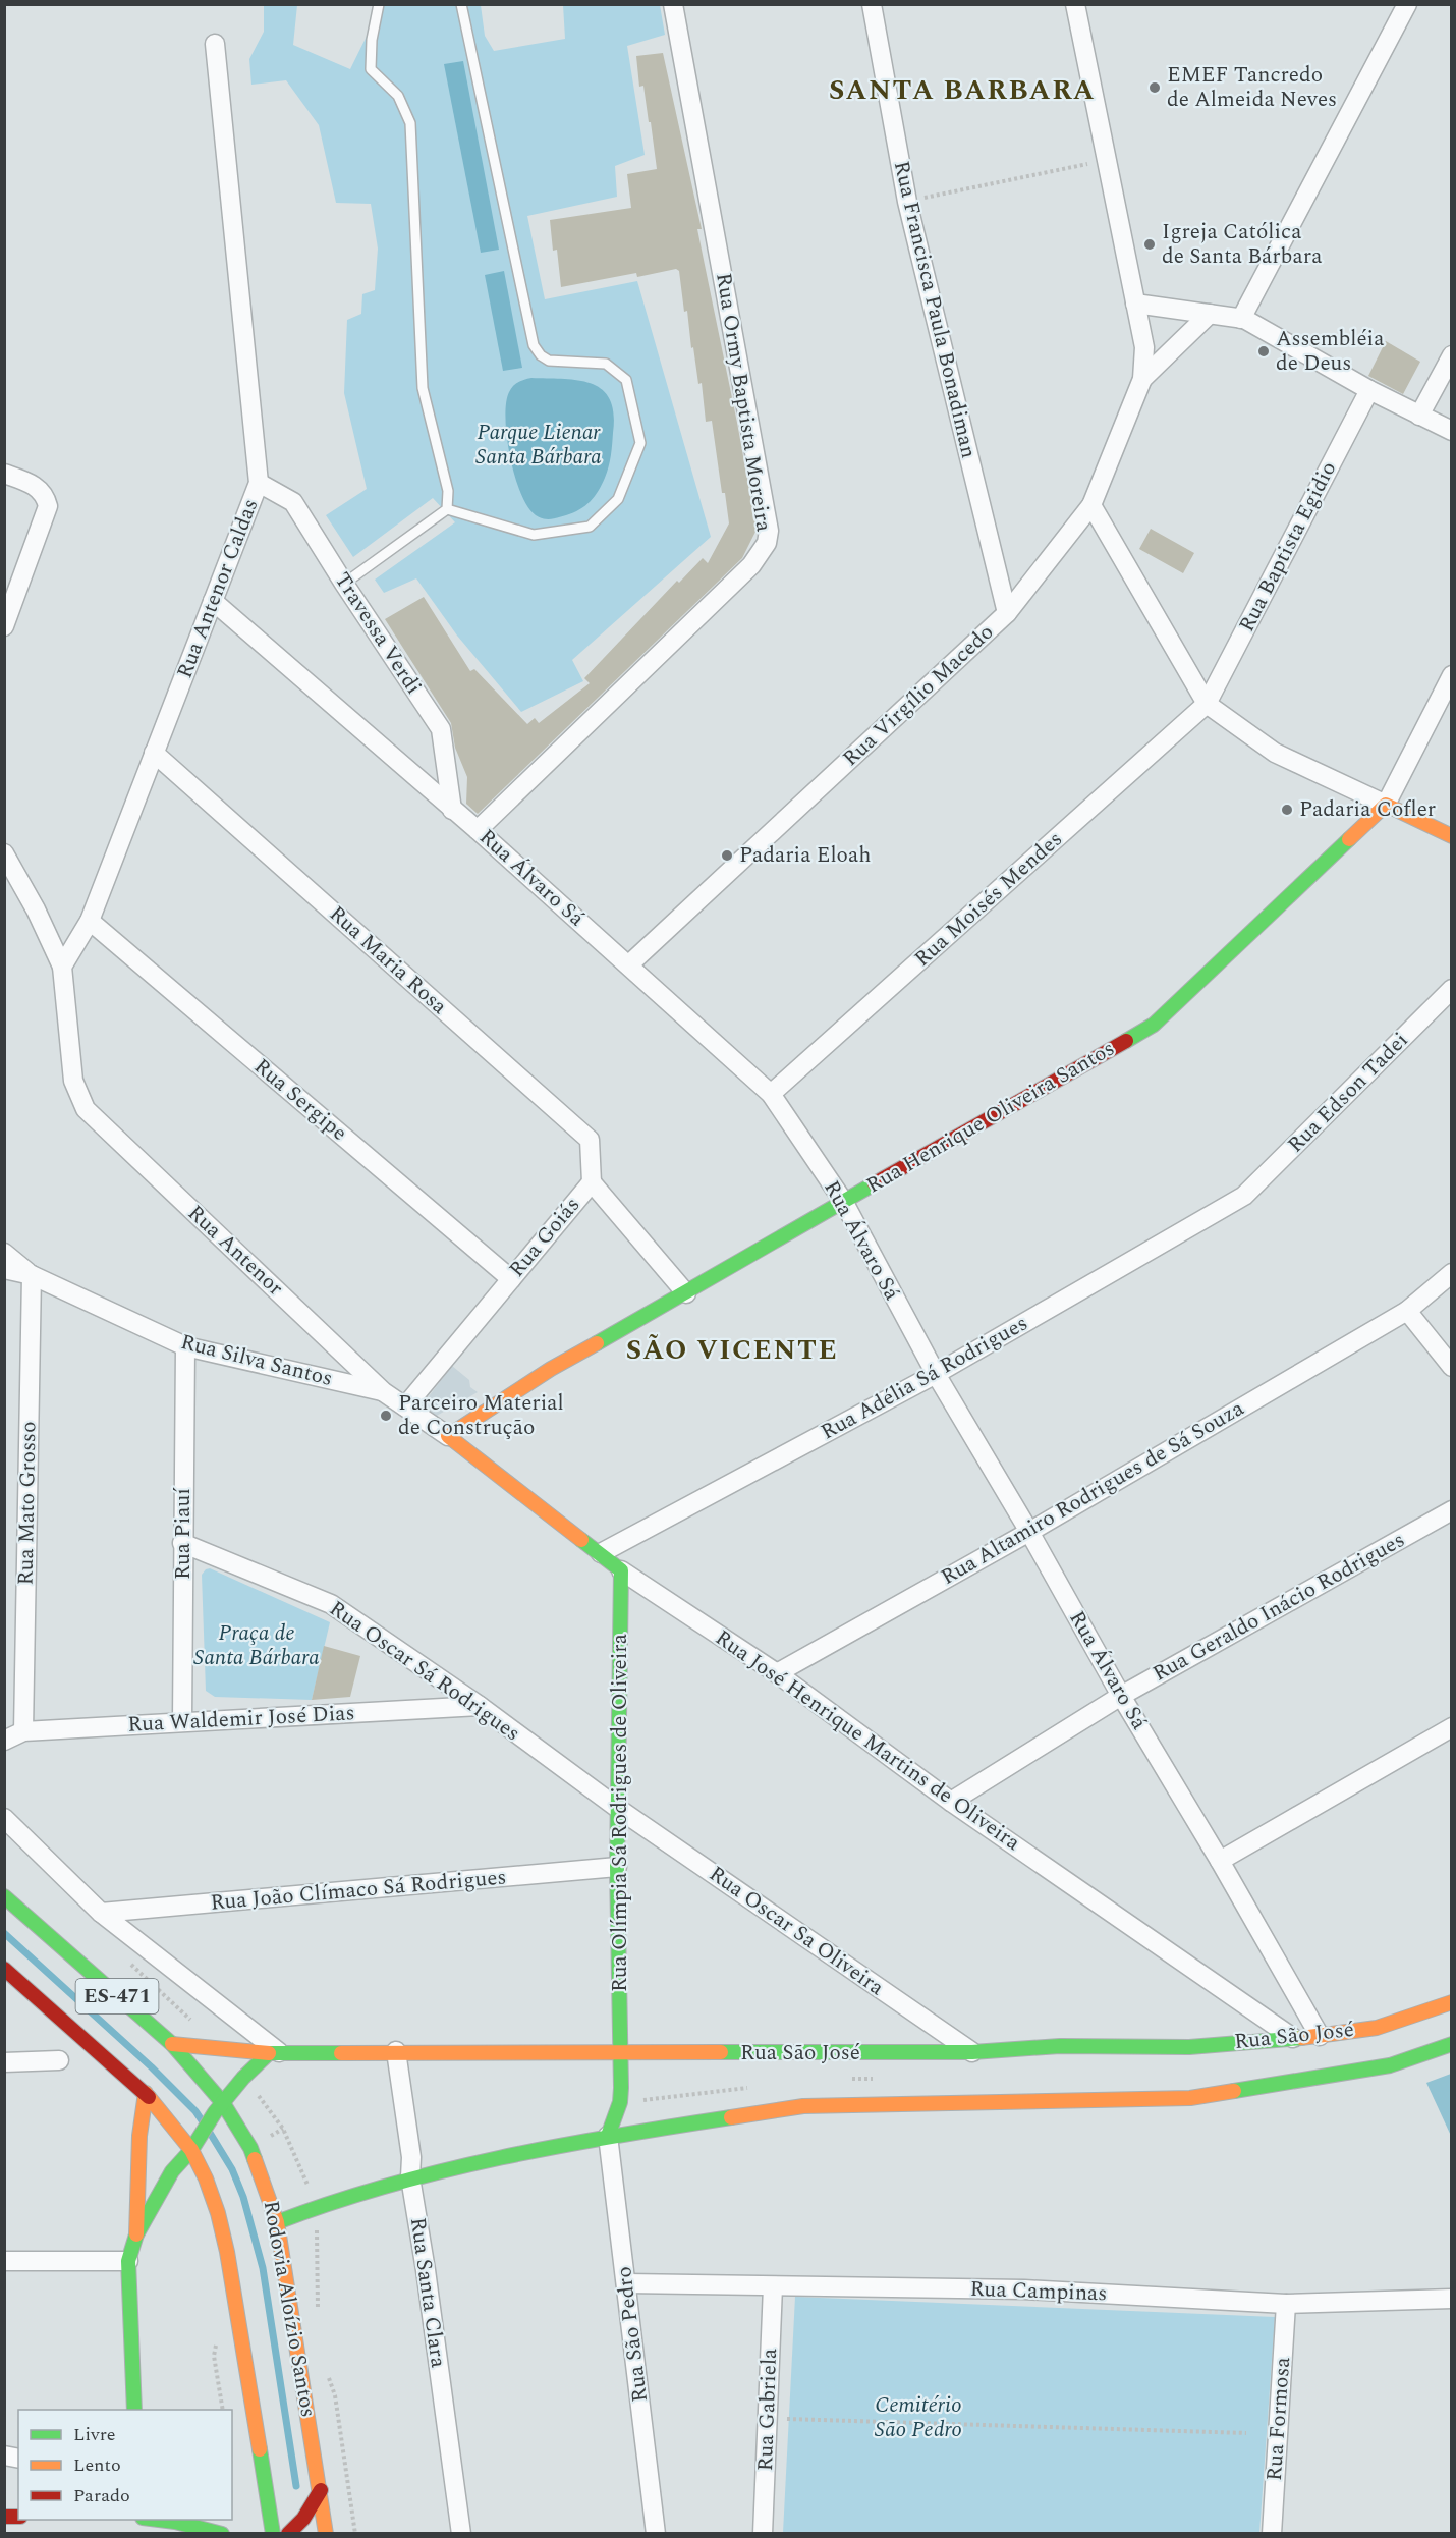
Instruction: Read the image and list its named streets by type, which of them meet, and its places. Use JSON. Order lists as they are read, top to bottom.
{
  "streets": {
    "main road": [
      "Rua Henrique Oliveira Santos",
      "Rua José Henrique Martins de Oliveira",
      "Rua Olímpia Sá Rodrigues de Oliveira",
      "ES-471",
      "Rua São José",
      "Rodovia Aloízio Santos"
    ],
    "street": [
      "Rua Francisca Paula Bonadiman",
      "Rua Ormy Baptista Moreira",
      "Rua Baptista Egidio",
      "Rua Antenor Caldas",
      "Travessa Verdi",
      "Rua Virgílio Macedo",
      "Rua Álvaro Sá",
      "Rua Moisés Mendes",
      "Rua Maria Rosa",
      "Rua Edson Tadei",
      "Rua Sergipe",
      "Rua Goiás",
      "Rua Antenor",
      "Rua Silva Santos",
      "Rua Adélia Sá Rodrigues",
      "Rua Altamiro Rodrigues de Sá Souza",
      "Rua Mato Grosso",
      "Rua Piauí",
      "Rua Geraldo Inácio Rodrigues",
      "Rua Oscar Sá Rodrigues",
      "Rua Waldemir José Dias",
      "Rua João Clímaco Sá Rodrigues",
      "Rua Oscar Sa Oliveira",
      "Rua Campinas",
      "Rua Santa Clara",
      "Rua São Pedro",
      "Rua Gabriela",
      "Rua Formosa"
    ]
  },
  "crossings": [
    ["Rua Francisca Paula Bonadiman", "Rua Virgílio Macedo"],
    ["Rua Ormy Baptista Moreira", "Rua Álvaro Sá"],
    ["Rua Baptista Egidio", "Rua Moisés Mendes"],
    ["Rua Antenor Caldas", "Travessa Verdi"],
    ["Rua Antenor Caldas", "Rua Álvaro Sá"],
    ["Rua Antenor Caldas", "Rua Maria Rosa"],
    ["Rua Antenor Caldas", "Rua Sergipe"],
    ["Rua Antenor Caldas", "Rua Antenor"],
    ["Travessa Verdi", "Rua Álvaro Sá"],
    ["Rua Virgílio Macedo", "Rua Álvaro Sá"],
    ["Rua Álvaro Sá", "Rua Moisés Mendes"],
    ["Rua Álvaro Sá", "Rua Henrique Oliveira Santos"],
    ["Rua Álvaro Sá", "Rua Adélia Sá Rodrigues"],
    ["Rua Álvaro Sá", "Rua Altamiro Rodrigues de Sá Souza"],
    ["Rua Álvaro Sá", "Rua Geraldo Inácio Rodrigues"],
    ["Rua Álvaro Sá", "Rua São José"],
    ["Rua Maria Rosa", "Rua Goiás"],
    ["Rua Edson Tadei", "Rua Adélia Sá Rodrigues"],
    ["Rua Sergipe", "Rua Goiás"],
    ["Rua Henrique Oliveira Santos", "Rua Goiás"],
    ["Rua Henrique Oliveira Santos", "Rua José Henrique Martins de Oliveira"],
    ["Rua Antenor", "Rua Silva Santos"],
    ["Rua Silva Santos", "Rua Mato Grosso"],
    ["Rua Silva Santos", "Rua Piauí"],
    ["Rua Adélia Sá Rodrigues", "Rua José Henrique Martins de Oliveira"],
    ["Rua Altamiro Rodrigues de Sá Souza", "Rua José Henrique Martins de Oliveira"],
    ["Rua Mato Grosso", "Rua Waldemir José Dias"],
    ["Rua Piauí", "Rua Oscar Sá Rodrigues"],
    ["Rua Piauí", "Rua Waldemir José Dias"],
    ["Rua Geraldo Inácio Rodrigues", "Rua José Henrique Martins de Oliveira"],
    ["Rua Oscar Sá Rodrigues", "Rua Waldemir José Dias"],
    ["Rua Oscar Sá Rodrigues", "Rua Olímpia Sá Rodrigues de Oliveira"],
    ["Rua Oscar Sá Rodrigues", "Rua Oscar Sa Oliveira"],
    ["Rua José Henrique Martins de Oliveira", "Rua Olímpia Sá Rodrigues de Oliveira"],
    ["Rua José Henrique Martins de Oliveira", "Rua São José"],
    ["Rua Olímpia Sá Rodrigues de Oliveira", "Rua João Clímaco Sá Rodrigues"],
    ["Rua Olímpia Sá Rodrigues de Oliveira", "Rua Oscar Sa Oliveira"],
    ["Rua Olímpia Sá Rodrigues de Oliveira", "Rua São José"],
    ["Rua Olímpia Sá Rodrigues de Oliveira", "Rua São Pedro"],
    ["Rua Oscar Sa Oliveira", "Rua São José"],
    ["Rua São José", "Rua Santa Clara"],
    ["Rua São José", "Rodovia Aloízio Santos"],
    ["Rua São José", "Rua São Pedro"],
    ["Rua Campinas", "Rua São Pedro"],
    ["Rua Campinas", "Rua Gabriela"],
    ["Rua Campinas", "Rua Formosa"]
  ],
  "districts": ["SANTA BARBARA", "SÃO VICENTE"],
  "parks": ["Parque Lienar Santa Bárbara", "Praça de Santa Bárbara", "Cemitério São Pedro"],
  "places": [
    "EMEF Tancredo de Almeida Neves",
    "Igreja Católica de Santa Bárbara",
    "Assembléia de Deus",
    "Padaria Cofler",
    "Padaria Eloah",
    "Parceiro Material de Construção"
  ],
  "legend": ["Livre", "Lento", "Parado"]
}
